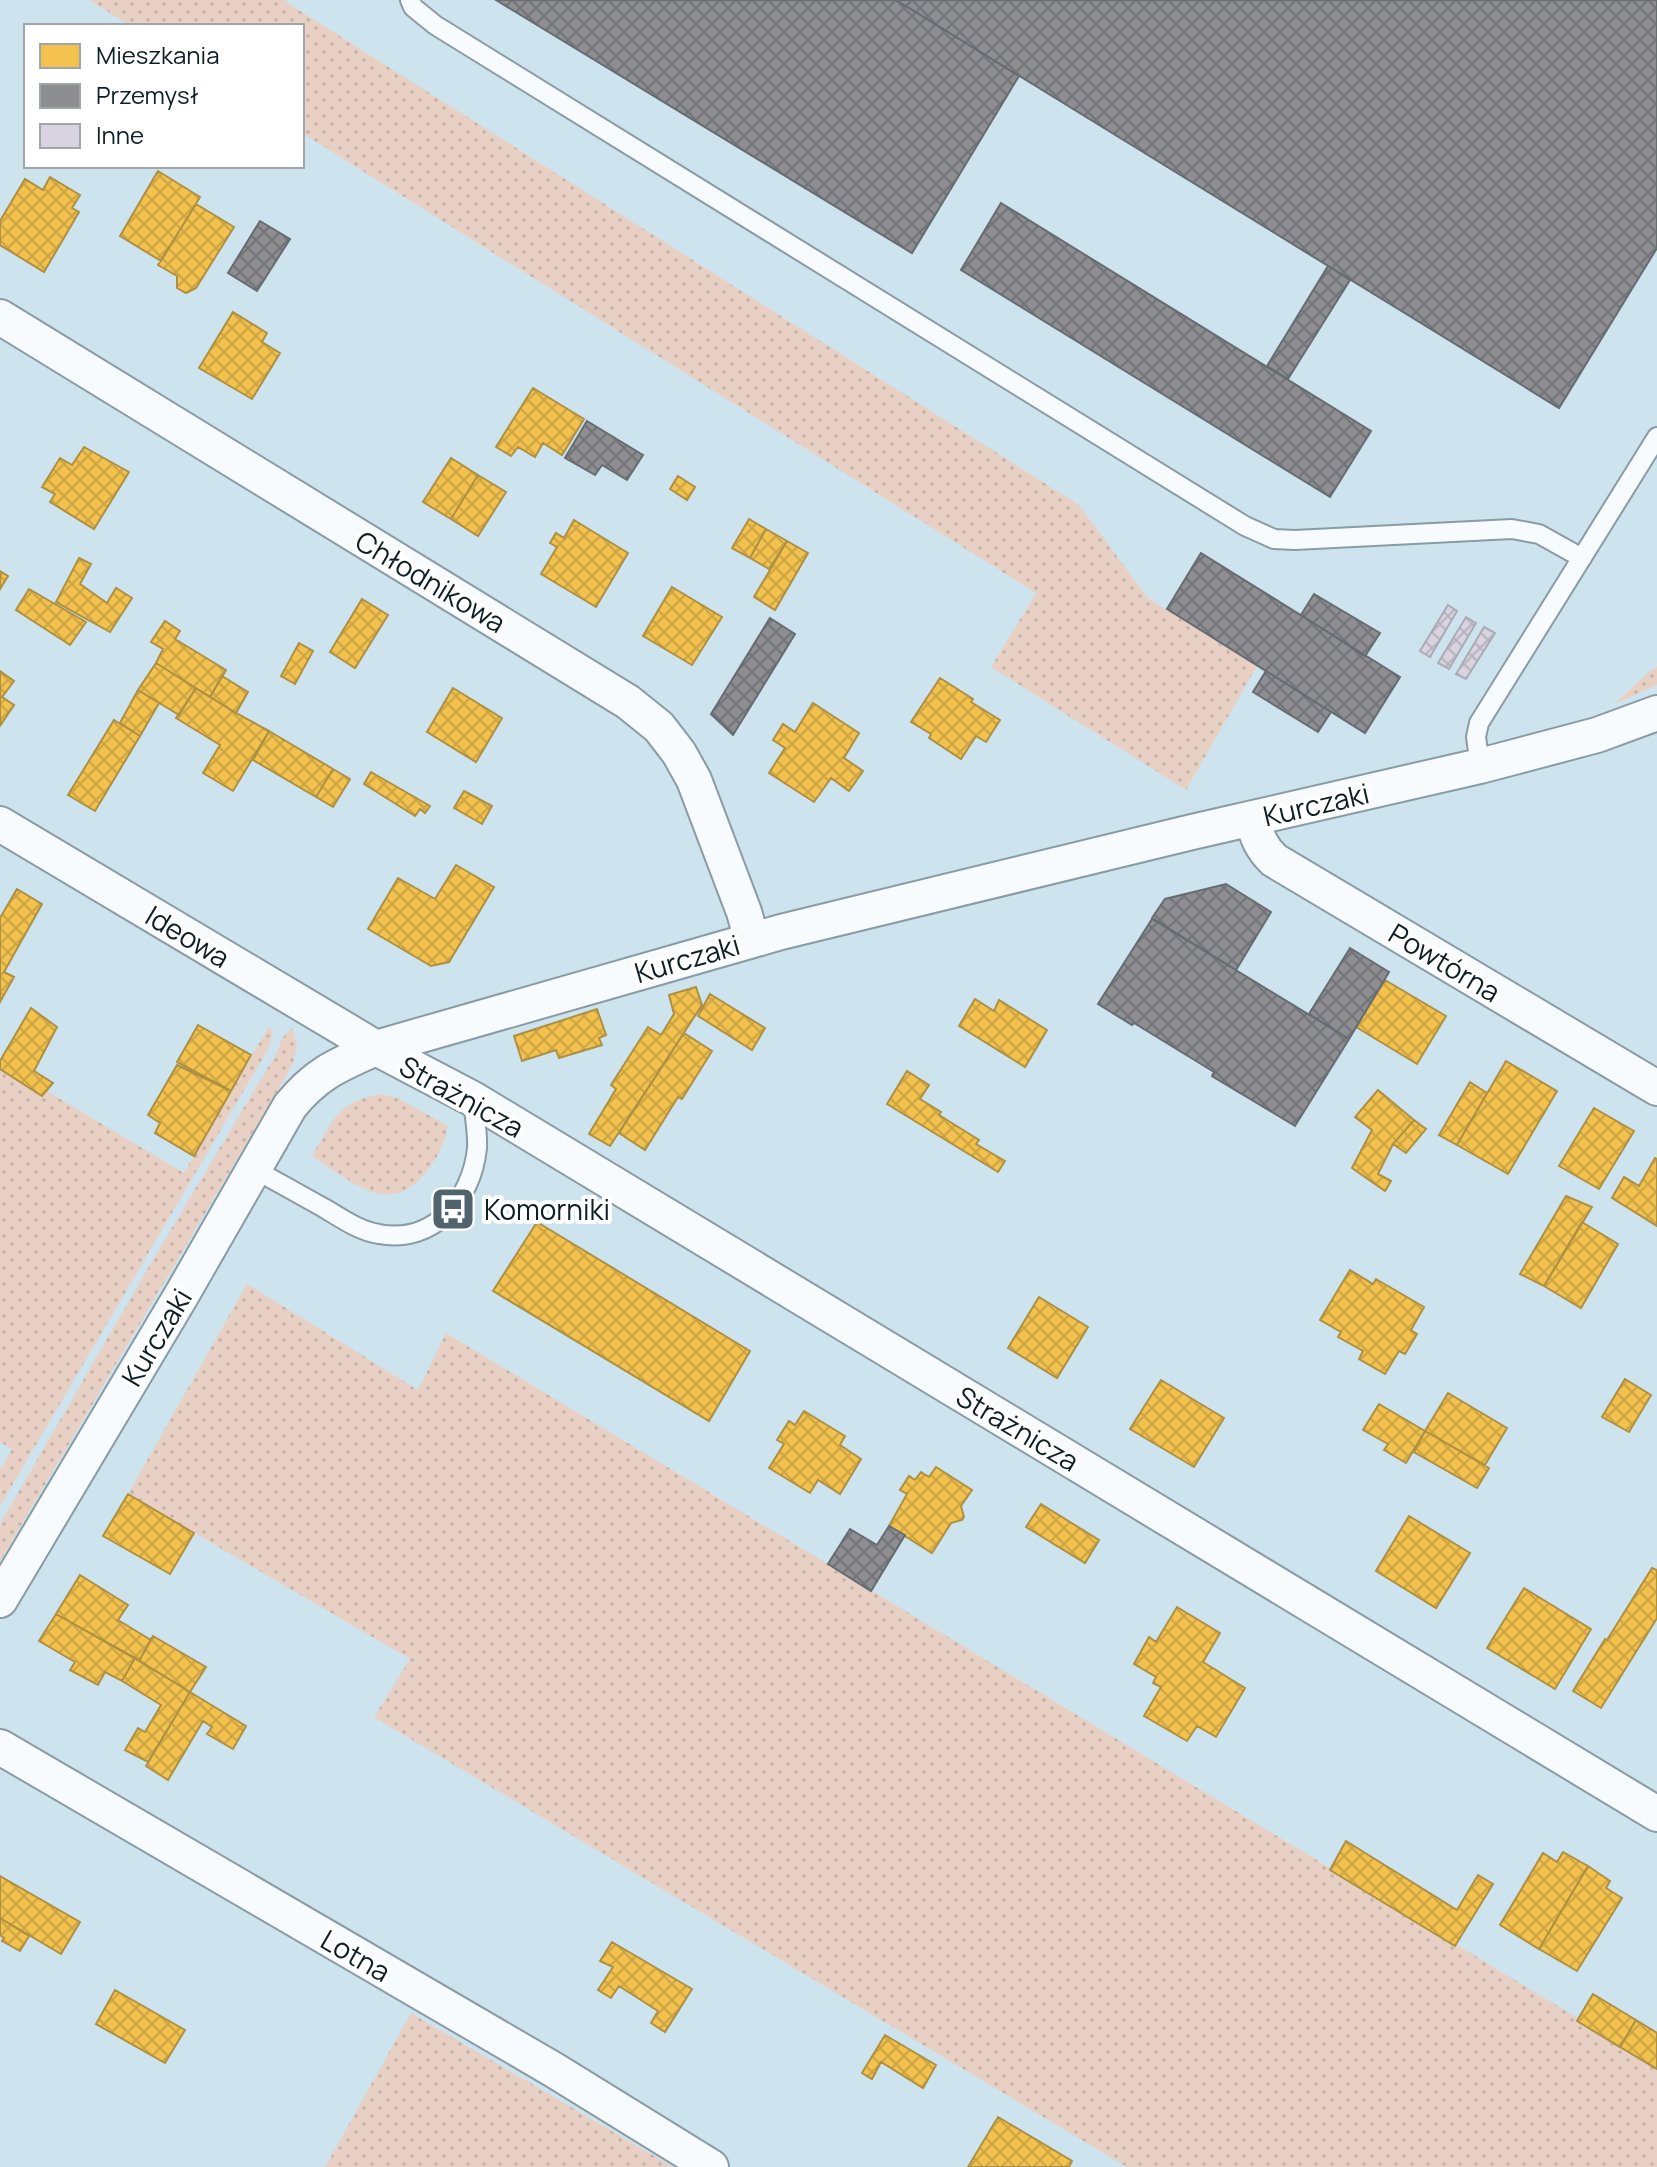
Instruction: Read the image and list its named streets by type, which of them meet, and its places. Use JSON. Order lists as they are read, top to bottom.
{
  "streets": {
    "street": [
      "Chłodnikowa",
      "Kurczaki",
      "Ideowa",
      "Powtórna",
      "Strażnicza",
      "Lotna"
    ]
  },
  "crossings": [
    ["Chłodnikowa", "Kurczaki"],
    ["Kurczaki", "Ideowa"],
    ["Kurczaki", "Powtórna"],
    ["Kurczaki", "Strażnicza"],
    ["Ideowa", "Strażnicza"]
  ],
  "places": {
    "bus stop": ["Komorniki"]
  },
  "legend": ["Mieszkania", "Przemysł", "Inne"]
}
